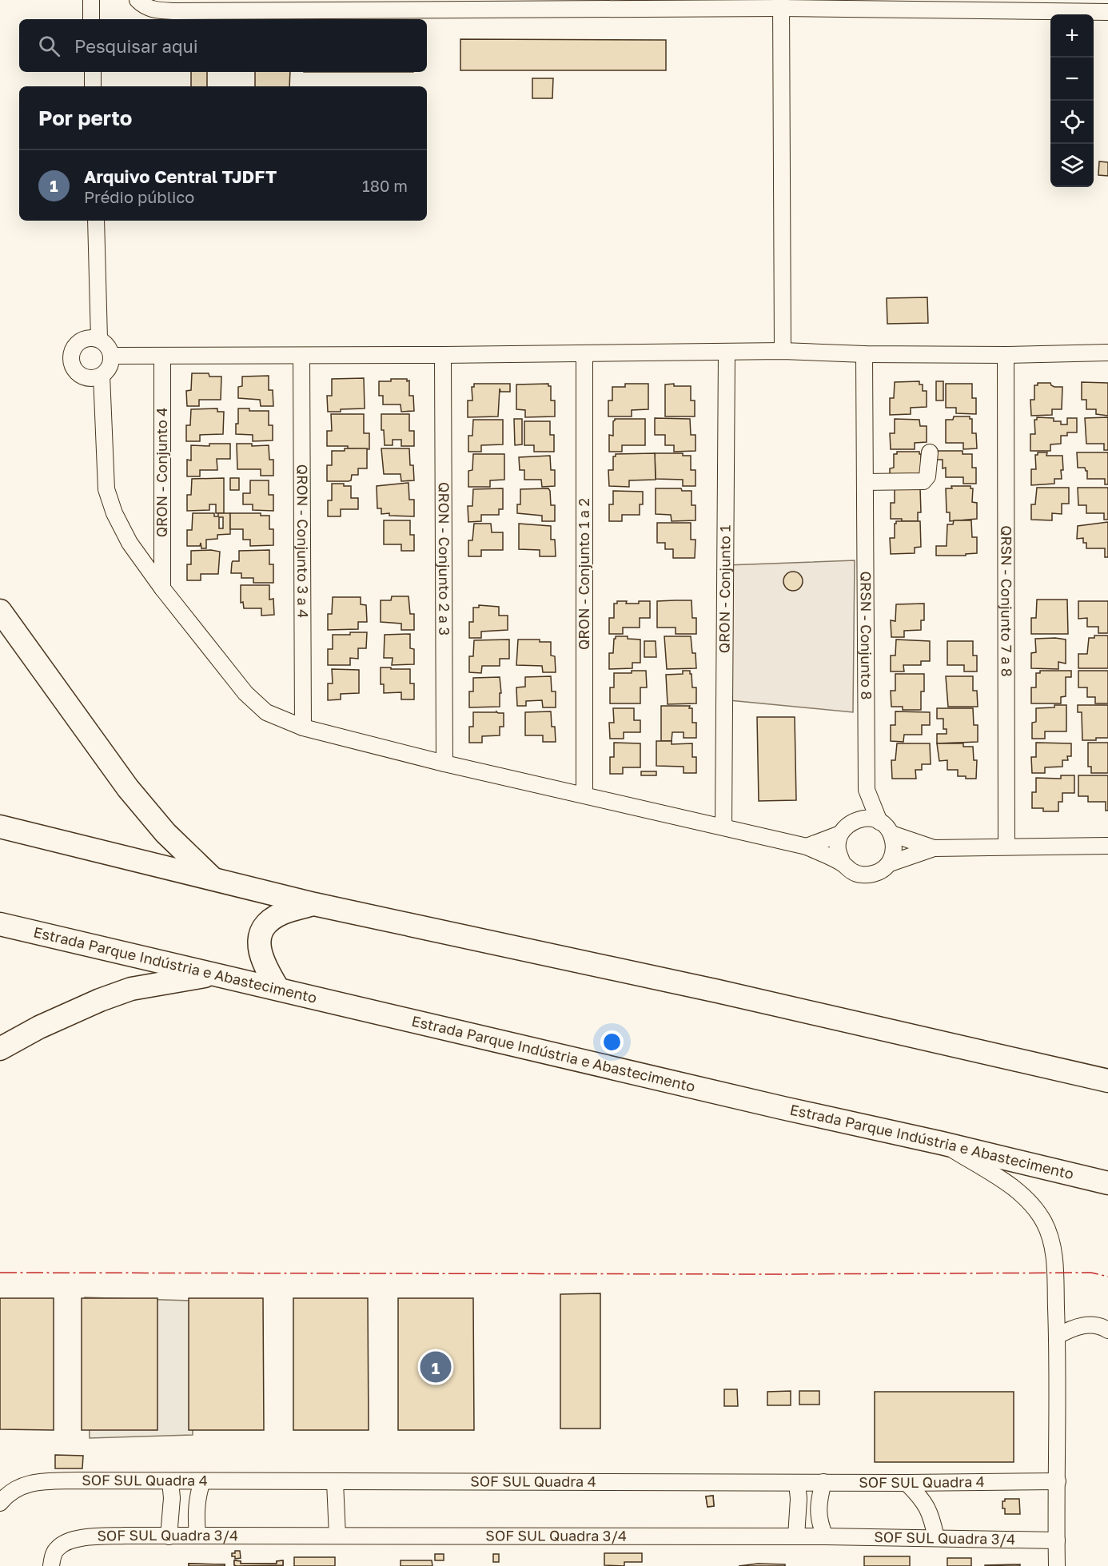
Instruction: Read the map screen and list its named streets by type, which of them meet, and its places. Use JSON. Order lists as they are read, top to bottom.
{
  "streets": {
    "highway": ["Estrada Parque Indústria e Abastecimento"],
    "street": [
      "QRON - Conjunto 4",
      "QRON - Conjunto 3 a 4",
      "QRON - Conjunto 2 a 3",
      "QRON - Conjunto 1 a 2",
      "QRON - Conjunto 1",
      "QRSN - Conjunto 7 a 8",
      "QRSN - Conjunto 8",
      "SOF SUL Quadra 4",
      "SOF SUL Quadra 3/4"
    ]
  },
  "page": {
    "map_buttons": ["+", "−"],
    "search": "Pesquisar aqui",
    "heading": "Por perto",
    "list": [
      {
        "mark": "1",
        "name": "Arquivo Central TJDFT",
        "note": "Prédio público",
        "value": "180 m"
      }
    ],
    "pins": "1"
  }
}
